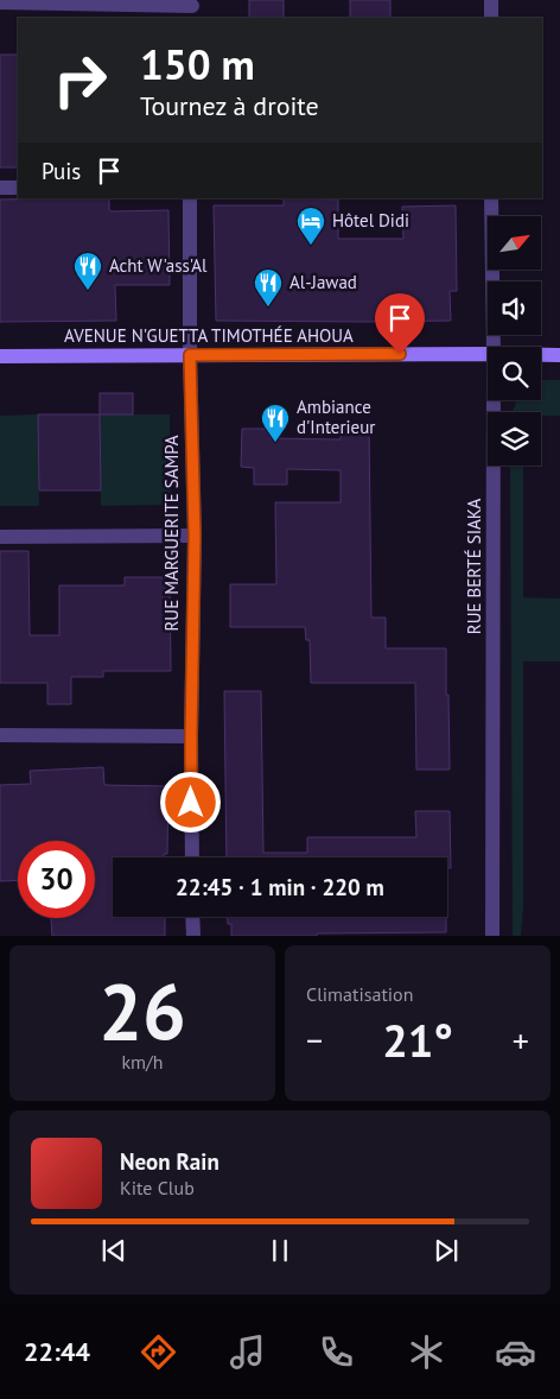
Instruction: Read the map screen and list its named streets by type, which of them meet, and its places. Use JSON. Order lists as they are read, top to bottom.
{
  "streets": {
    "street": ["AVENUE N'GUETTA TIMOTHÉE AHOUA", "RUE MARGUERITE SAMPA", "RUE BERTÉ SIAKA"]
  },
  "crossings": [
    ["AVENUE N'GUETTA TIMOTHÉE AHOUA", "RUE MARGUERITE SAMPA"]
  ],
  "places": {
    "hotel": ["Hôtel Didi"],
    "restaurant": ["Acht W'ass'Al", "Al-Jawad", "Ambiance d'Interieur"]
  },
  "north": "top right",
  "page": {
    "turn": ["150 m", "Tournez à droite"],
    "then": "Puis",
    "limit": "30",
    "trip": "22:45 · 1 min · 220 m",
    "tile": [
      ["26", "km/h"],
      "Climatisation"
    ],
    "heat": ["−", "21°", "+"],
    "song": ["Neon Rain", "Kite Club"],
    "tabs": "22:44"
  }
}
